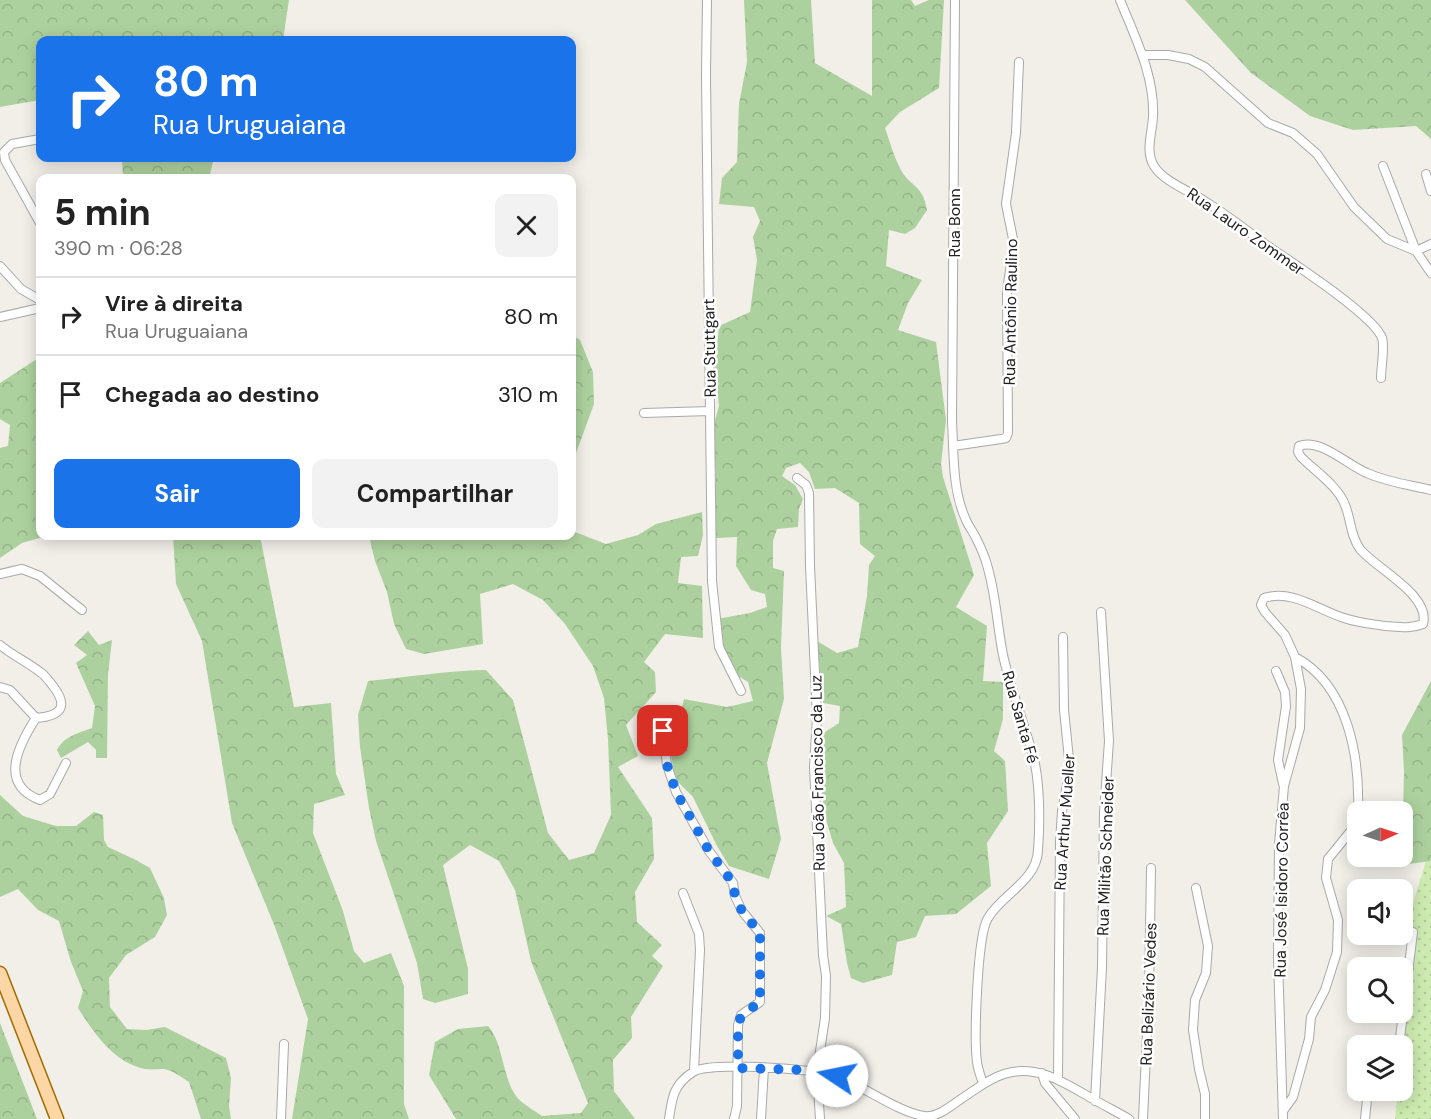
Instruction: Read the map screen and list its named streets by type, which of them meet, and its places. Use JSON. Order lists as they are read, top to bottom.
{
  "streets": {
    "street": [
      "Rua Bonn",
      "Rua Lauro Zommer",
      "Rua Antônio Raulino",
      "Rua Stuttgart",
      "Rua Santa Fé",
      "Rua João Francisco da Luz",
      "Rua Arthur Mueller",
      "Rua Militão Schneider",
      "Rua José Isidoro Corrêa",
      "Rua Belizário Vedes"
    ]
  },
  "crossings": [
    ["Rua Bonn", "Rua Antônio Raulino"],
    ["Rua Bonn", "Rua Santa Fé"],
    ["Rua Antônio Raulino", "Rua Santa Fé"]
  ],
  "north": "right",
  "page": {
    "turn": ["80 m", "Rua Uruguaiana"],
    "heading": ["5 min", "390 m · 06:28"],
    "list": [
      {
        "name": "Vire à direita",
        "note": "Rua Uruguaiana",
        "value": "80 m"
      },
      {
        "name": "Chegada ao destino",
        "value": "310 m"
      }
    ],
    "buttons": ["Sair", "Compartilhar"]
  }
}
